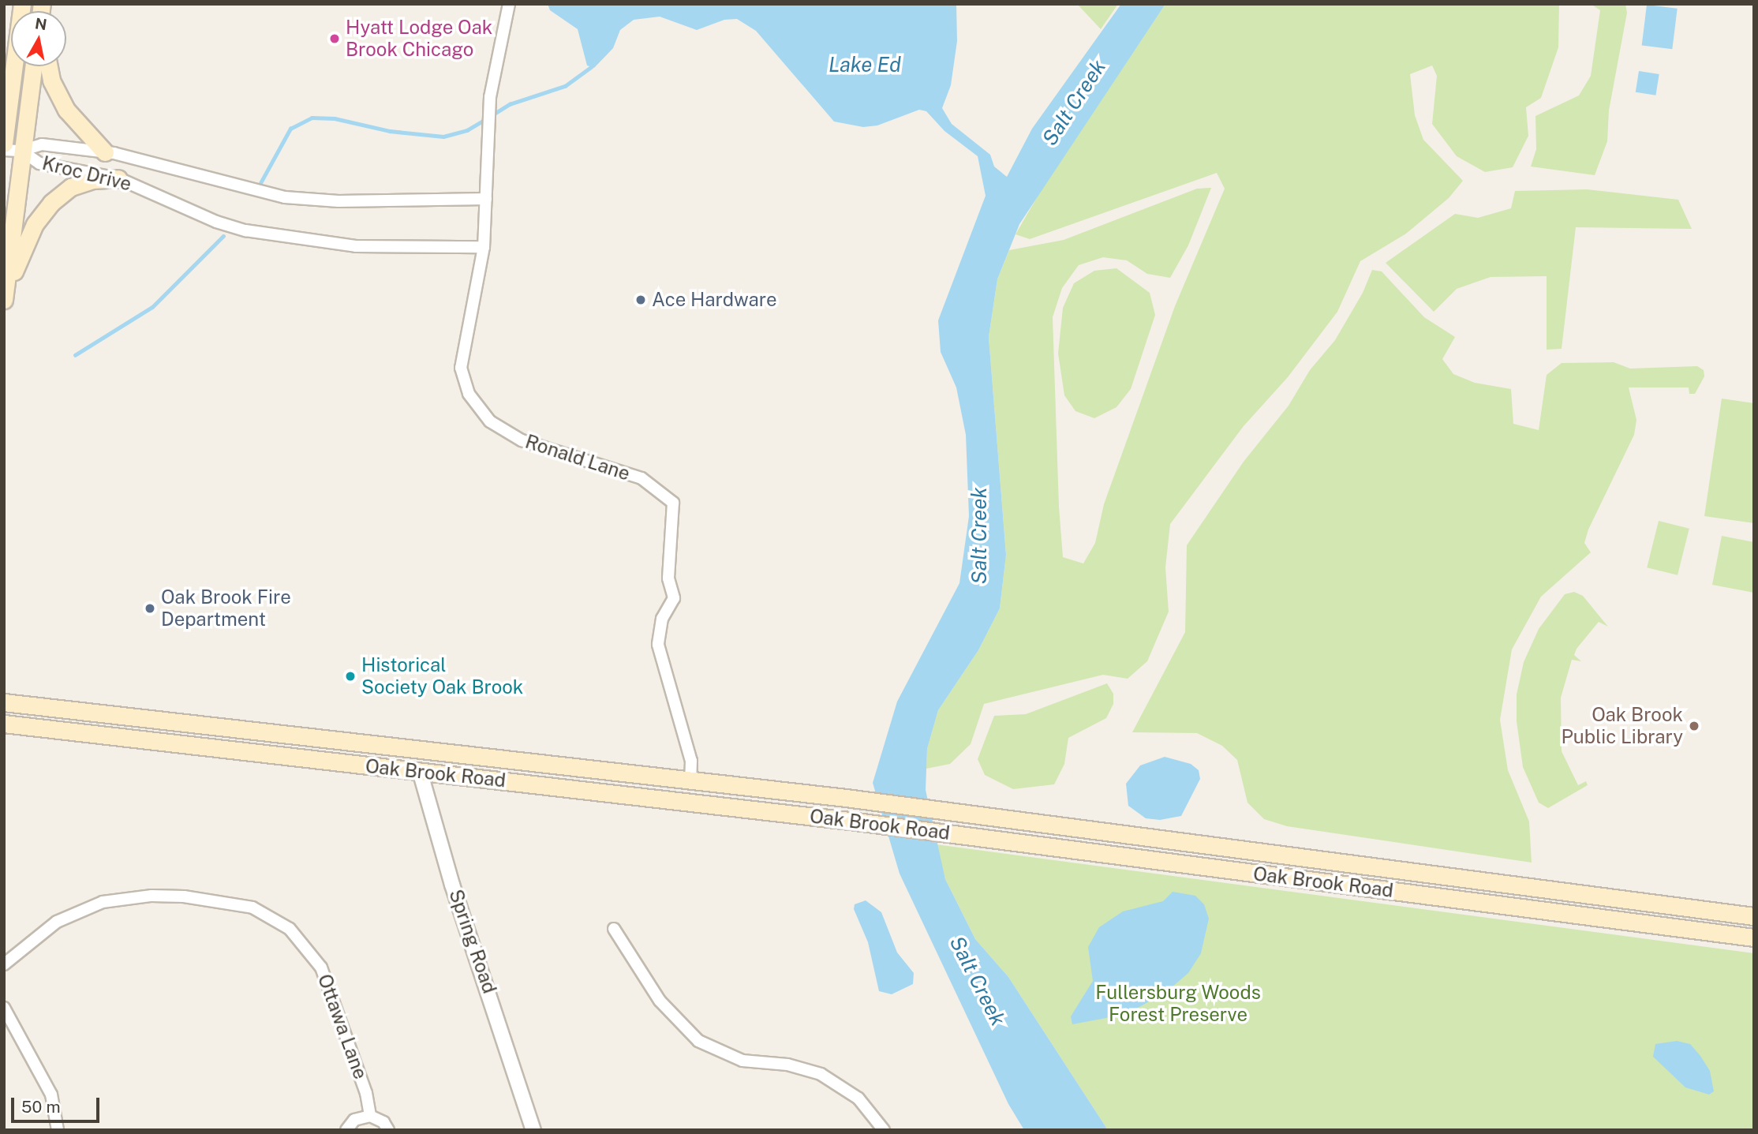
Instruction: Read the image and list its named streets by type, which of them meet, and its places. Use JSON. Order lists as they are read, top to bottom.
{
  "streets": {
    "main road": ["Oak Brook Road"],
    "street": [
      "Kroc Drive",
      "Ronald Lane",
      "Spring Road",
      "Ottawa Lane"
    ]
  },
  "crossings": [
    ["Kroc Drive", "Ronald Lane"],
    ["Ronald Lane", "Oak Brook Road"],
    ["Oak Brook Road", "Spring Road"]
  ],
  "water": ["Lake Ed", "Salt Creek"],
  "parks": ["Fullersburg Woods Forest Preserve"],
  "places": [
    "Hyatt Lodge Oak Brook Chicago",
    "Ace Hardware",
    "Oak Brook Fire Department",
    "Historical Society Oak Brook",
    "Oak Brook Public Library"
  ],
  "scale_bar": "50 m",
  "north": "top"
}
